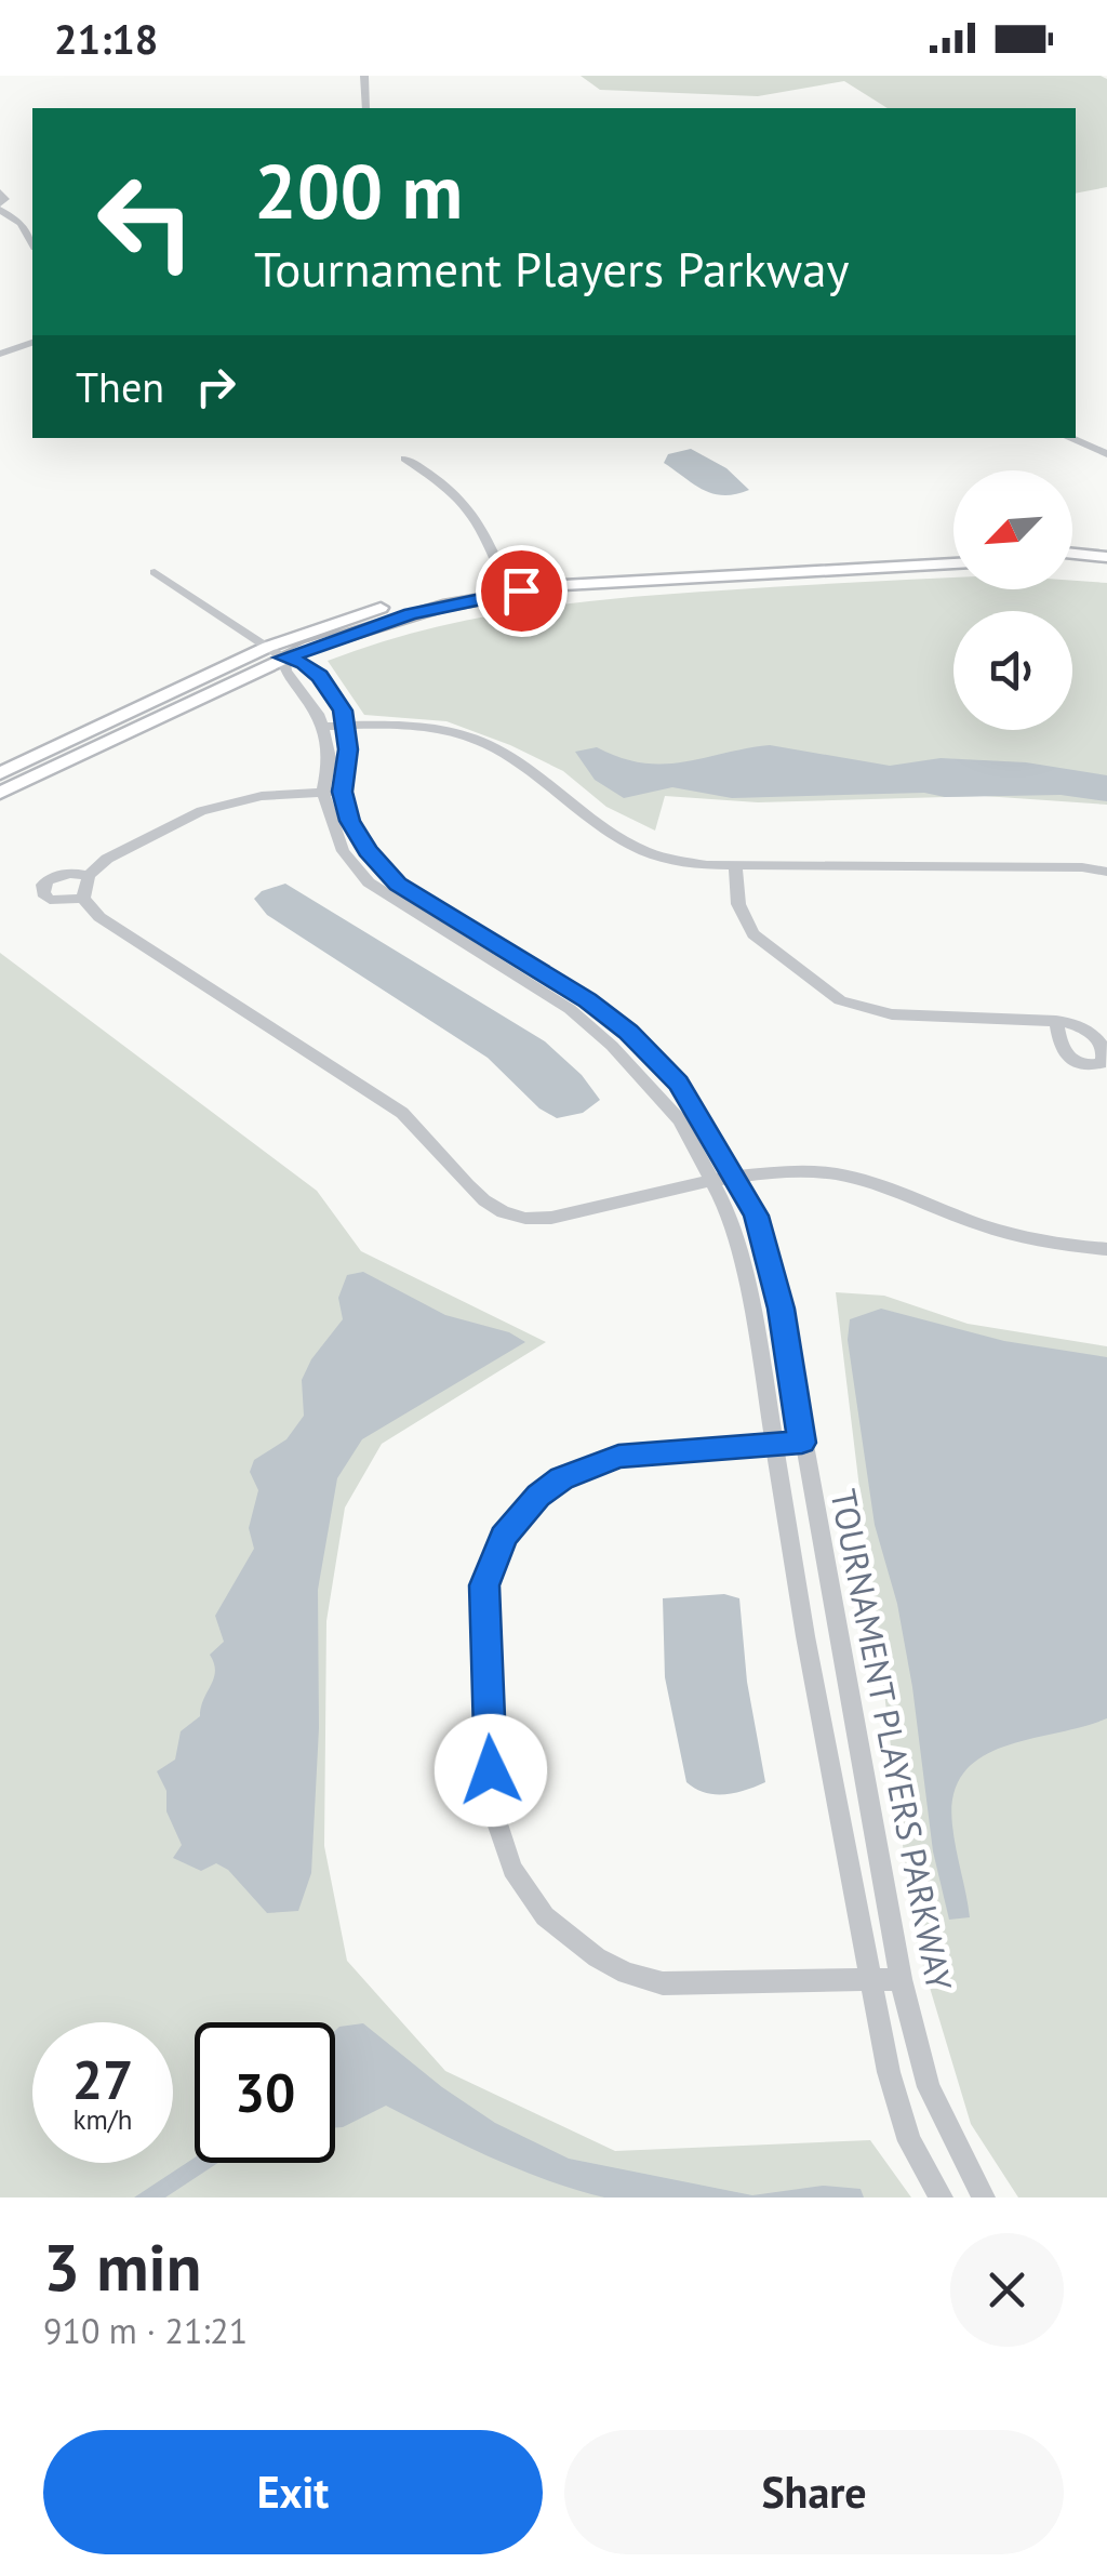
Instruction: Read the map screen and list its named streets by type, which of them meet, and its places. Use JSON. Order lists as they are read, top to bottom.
{
  "streets": {
    "street": ["TOURNAMENT PLAYERS PARKWAY"]
  },
  "north": "bottom left",
  "page": {
    "status": "21:18",
    "turn": ["200 m", "Tournament Players Parkway"],
    "then": "Then",
    "speed": "27 km/h",
    "limit": "30",
    "heading": ["3 min", "910 m · 21:21"],
    "buttons": ["Exit", "Share"]
  }
}
